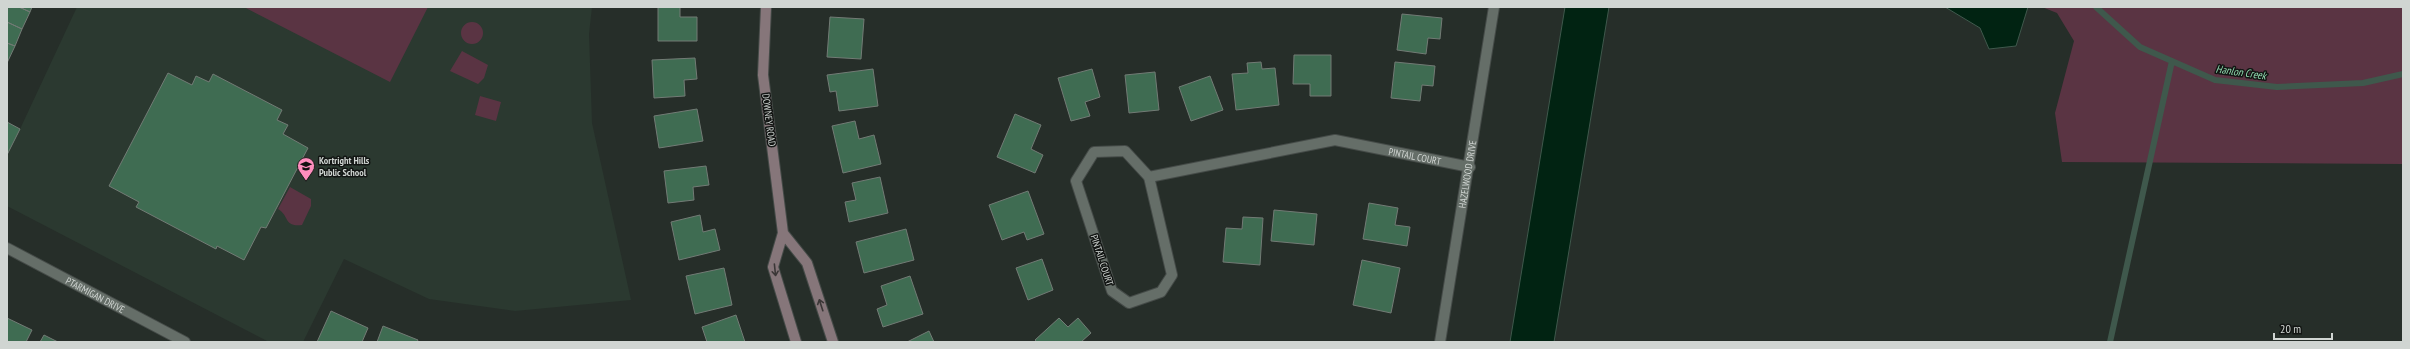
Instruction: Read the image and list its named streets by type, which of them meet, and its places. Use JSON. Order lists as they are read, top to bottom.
{
  "streets": {
    "main road": ["DOWNEY ROAD"],
    "street": ["PINTAIL COURT", "HAZELWOOD DRIVE", "PTARMIGAN DRIVE"]
  },
  "crossings": [
    ["PINTAIL COURT", "HAZELWOOD DRIVE"]
  ],
  "water": ["Hanlon Creek"],
  "places": {
    "school or university": ["Kortright Hills Public School"]
  },
  "scale_bar": "20 m"
}
